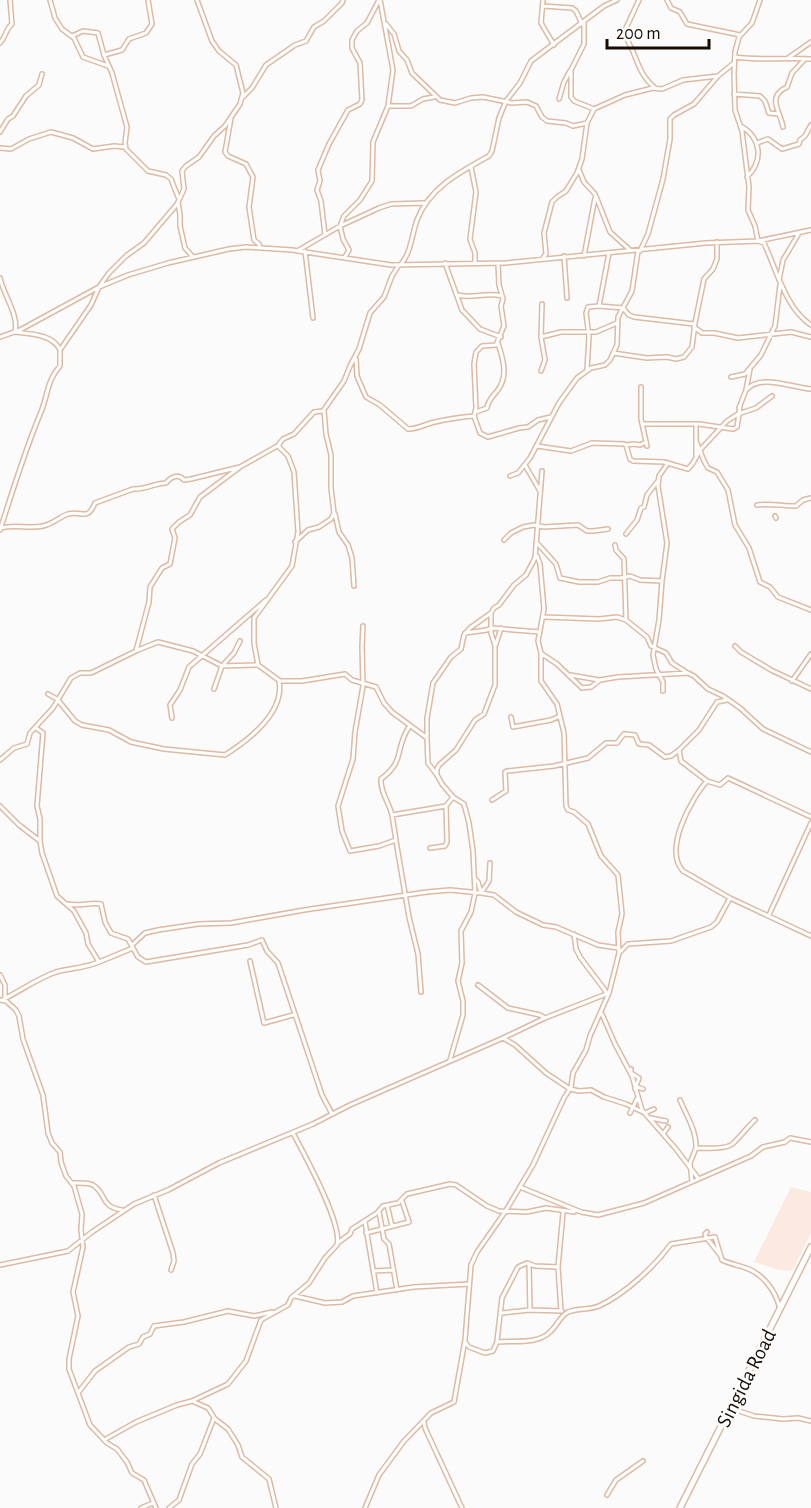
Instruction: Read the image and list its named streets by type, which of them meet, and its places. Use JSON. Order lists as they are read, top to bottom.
{
  "streets": {
    "highway": ["Singida Road"]
  },
  "scale_bar": "200 m"
}
